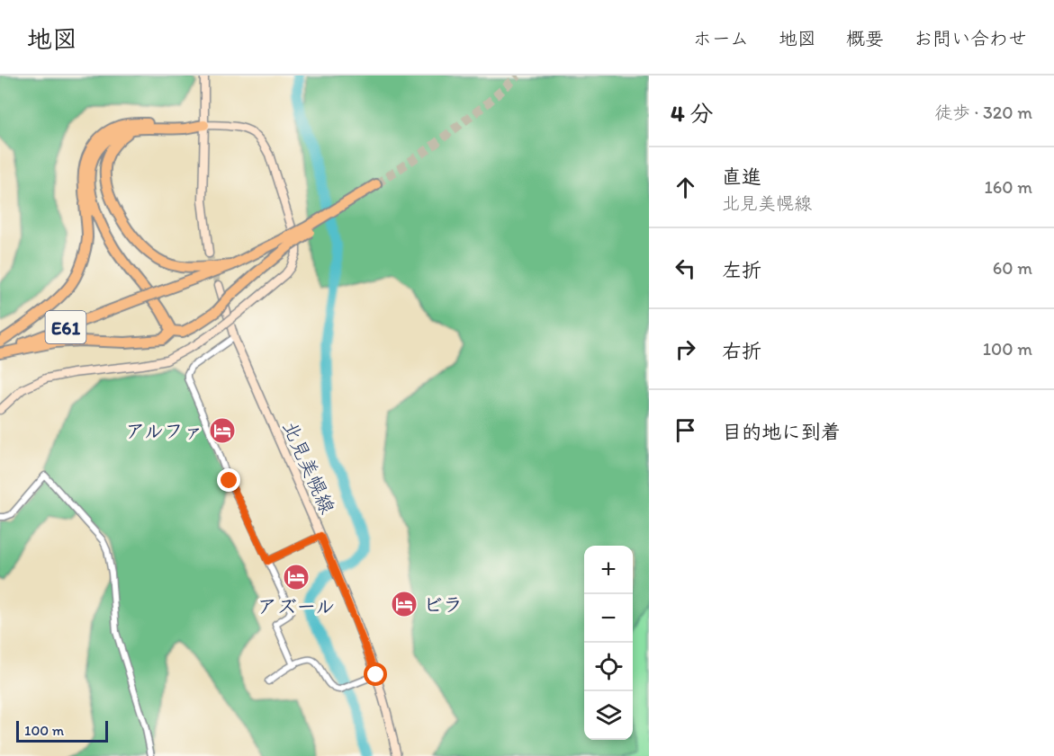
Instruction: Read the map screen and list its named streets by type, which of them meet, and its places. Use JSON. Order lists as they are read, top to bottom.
{
  "streets": {
    "highway": ["E61"],
    "main road": ["北見美幌線"]
  },
  "places": {
    "hotel": ["アルファ", "アズール", "ビラ"]
  },
  "scale_bar": "100 m",
  "page": {
    "header": "地図",
    "nav": [
      "ホーム",
      "地図",
      "概要",
      "お問い合わせ"
    ],
    "heading": ["4 分", "徒歩 · 320 m"],
    "list": [
      ["直進", "北見美幌線", "160 m"],
      ["左折", "60 m"],
      ["右折", "100 m"],
      "目的地に到着"
    ],
    "map_buttons": ["+", "−"],
    "scale": "100 m"
  }
}
